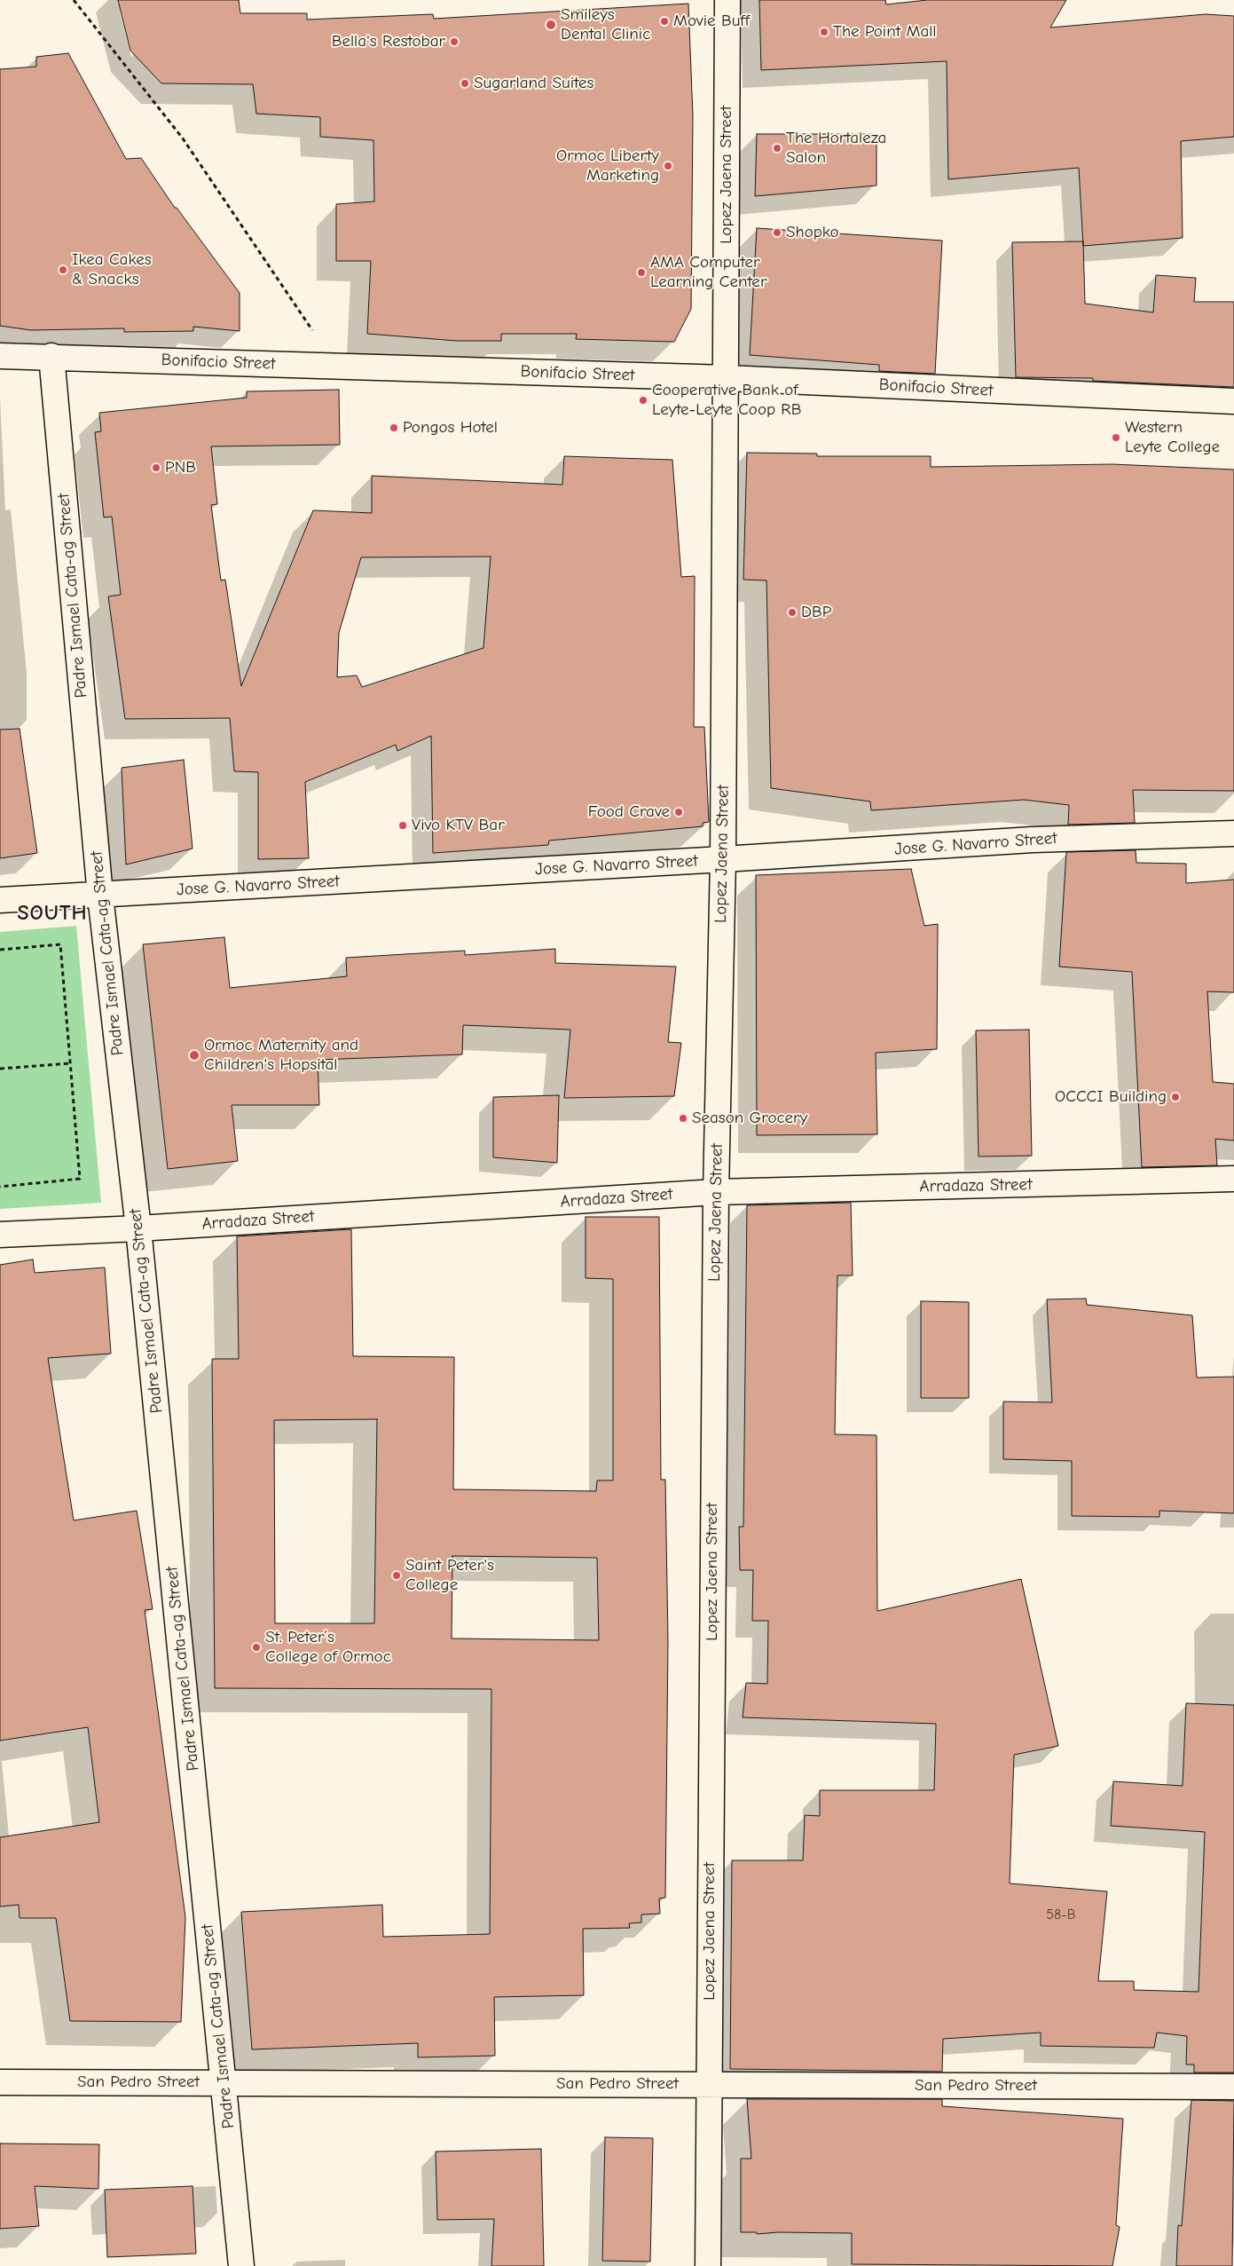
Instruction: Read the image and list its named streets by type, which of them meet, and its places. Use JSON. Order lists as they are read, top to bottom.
{
  "streets": {
    "street": [
      "Lopez Jaena Street",
      "Bonifacio Street",
      "Padre Ismael Cata-ag Street",
      "Jose G. Navarro Street",
      "Arradaza Street",
      "San Pedro Street"
    ]
  },
  "crossings": [
    ["Lopez Jaena Street", "Bonifacio Street"],
    ["Lopez Jaena Street", "Jose G. Navarro Street"],
    ["Lopez Jaena Street", "Arradaza Street"],
    ["Lopez Jaena Street", "San Pedro Street"],
    ["Bonifacio Street", "Padre Ismael Cata-ag Street"],
    ["Padre Ismael Cata-ag Street", "Jose G. Navarro Street"],
    ["Padre Ismael Cata-ag Street", "Arradaza Street"],
    ["Padre Ismael Cata-ag Street", "San Pedro Street"]
  ],
  "districts": ["SOUTH"],
  "places": [
    "Movie Buff",
    "Smileys Dental Clinic",
    "The Point Mall",
    "Bella's Restobar",
    "Sugarland Suites",
    "The Hortaleza Salon",
    "Ormoc Liberty Marketing",
    "Shopko",
    "Ikea Cakes & Snacks",
    "AMA Computer Learning Center",
    "Cooperative Bank of Leyte-Leyte Coop RB",
    "Pongos Hotel",
    "Western Leyte College",
    "PNB",
    "DBP",
    "Food Crave",
    "Vivo KTV Bar",
    "Ormoc Maternity and Children's Hopsital",
    "OCCCI Building",
    "Season Grocery",
    "Saint Peter's College",
    "St. Peter’s College of Ormoc"
  ],
  "house_numbers": ["58-B"]
}
